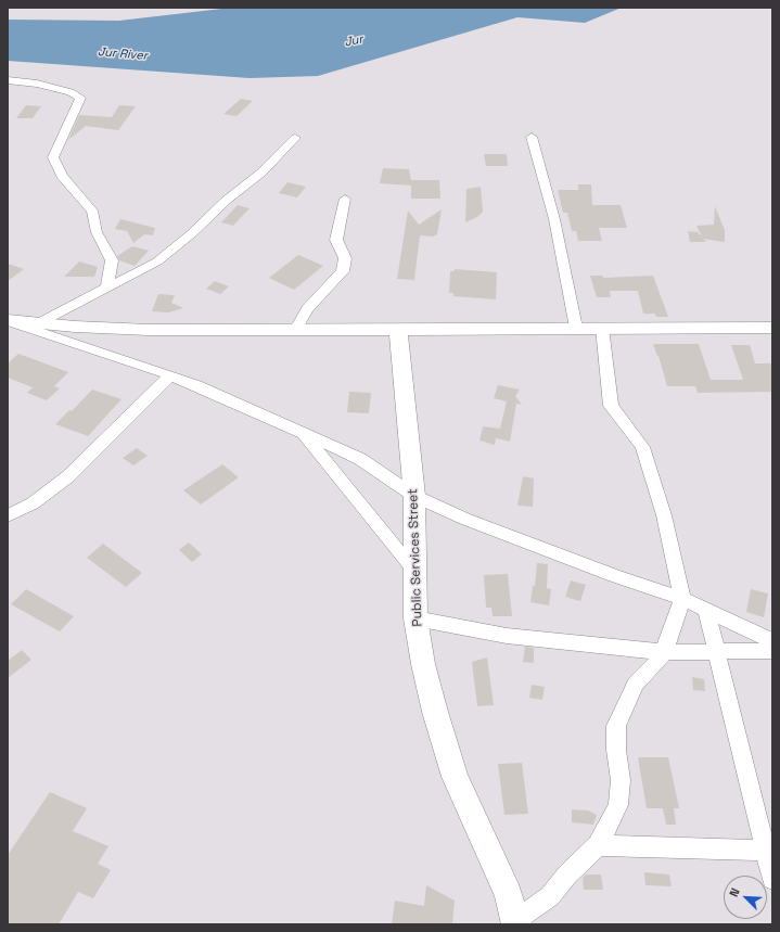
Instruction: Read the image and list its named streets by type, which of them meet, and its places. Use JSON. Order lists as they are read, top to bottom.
{
  "streets": {
    "street": ["Public Services Street"]
  },
  "water": ["Jur", "Jur River"],
  "north": "top left"
}
